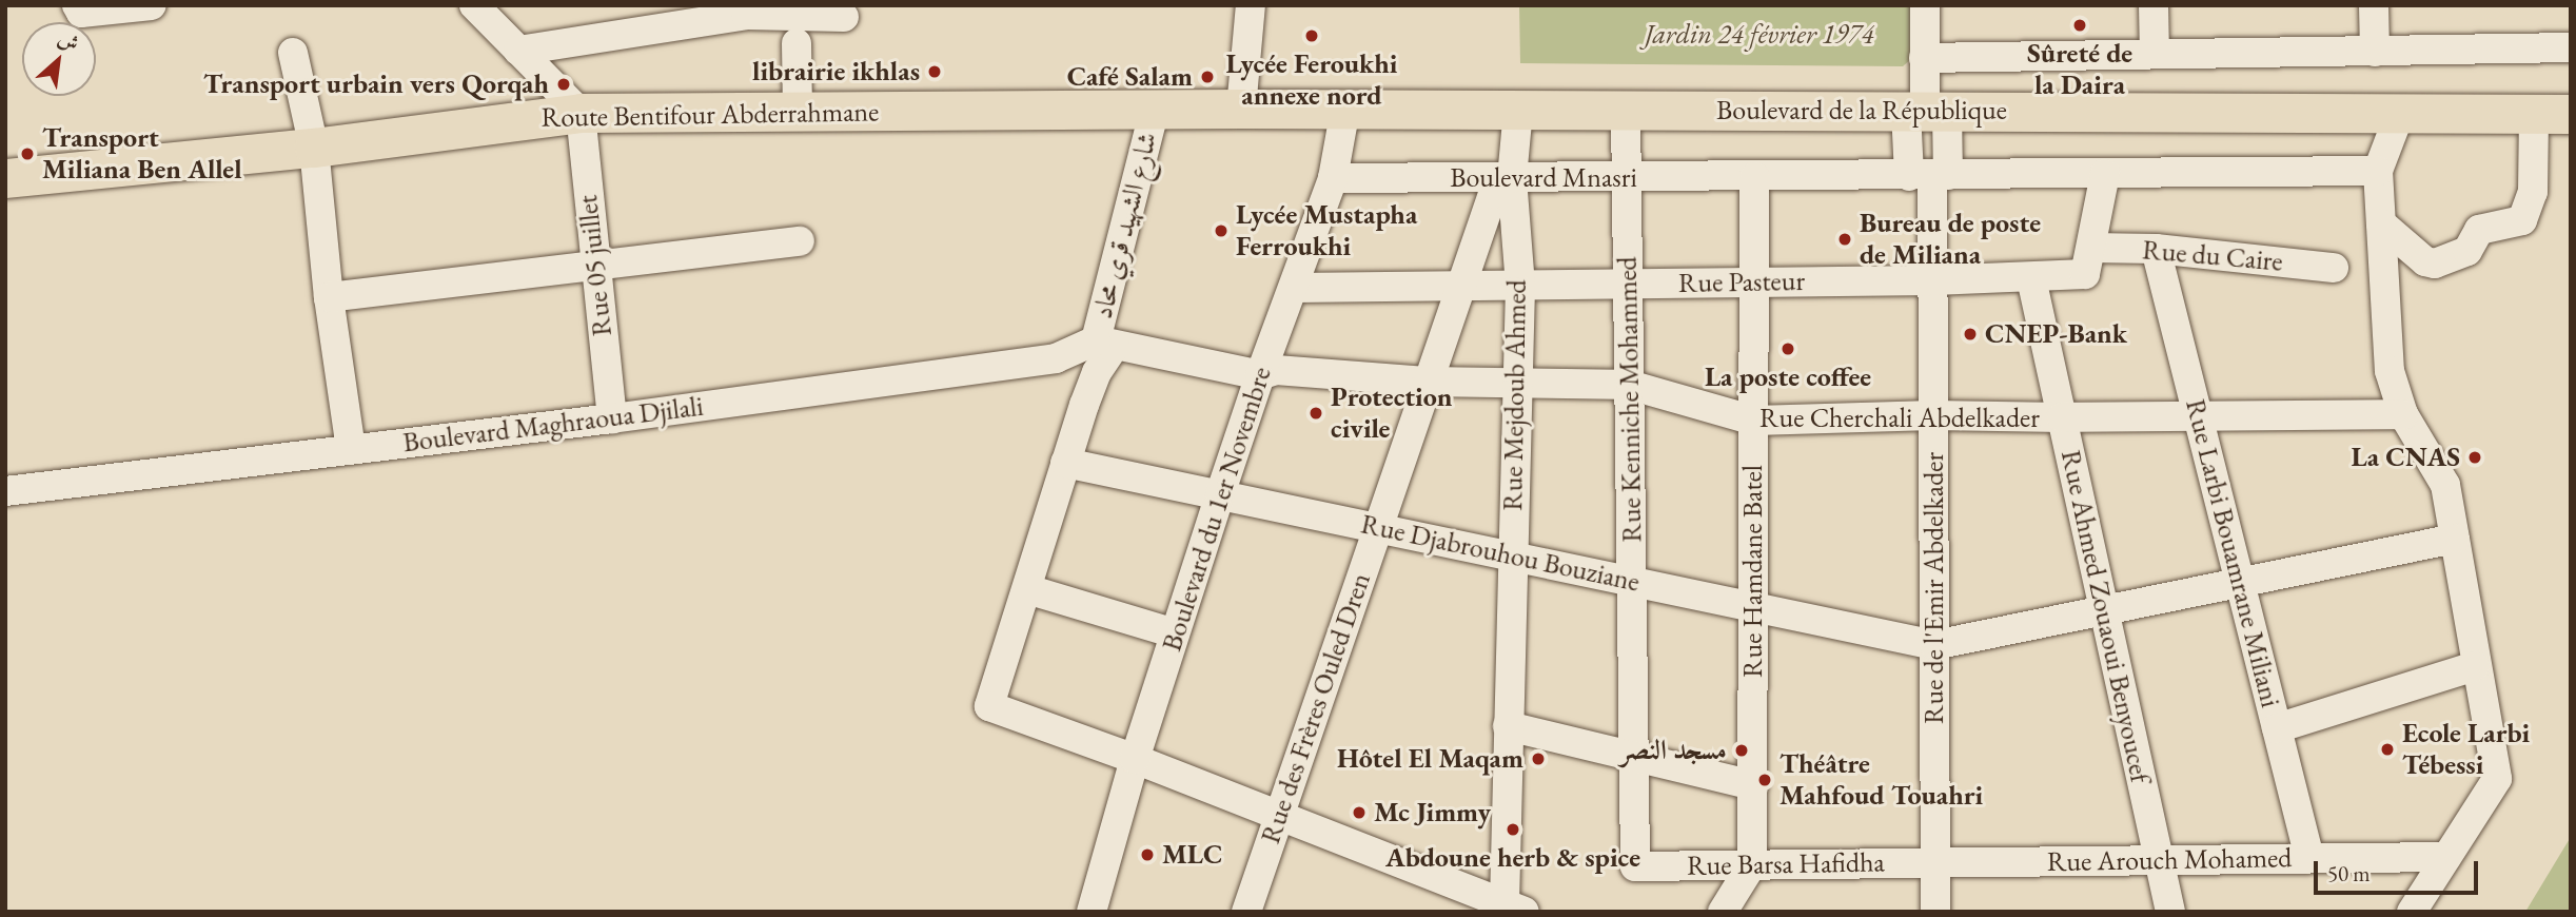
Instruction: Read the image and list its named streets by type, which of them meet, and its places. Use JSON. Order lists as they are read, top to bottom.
{
  "streets": {
    "main road": ["Boulevard de la République", "Route Bentifour Abderrahmane"],
    "street": [
      "Boulevard Mnasri",
      "شارع الشهيد قري محاد",
      "Rue du Caire",
      "Rue 05 juillet",
      "Rue Pasteur",
      "Rue Mejdoub Ahmed",
      "Rue Kenniche Mohammed",
      "Rue Cherchali Abdelkader",
      "Boulevard Maghraoua Djilali",
      "Boulevard du 1er Novembre",
      "Rue Djabrouhou Bouziane",
      "Rue Larbi Bouamrane Miliani",
      "Rue Hamdane Batel",
      "Rue de l'Emir Abdelkader",
      "Rue Ahmed Zouaoui Benyoucef",
      "Rue des Frères Ouled Dren",
      "Rue Arouch Mohamed",
      "Rue Barsa Hafidha"
    ]
  },
  "crossings": [
    ["Boulevard de la République", "Route Bentifour Abderrahmane"],
    ["Boulevard de la République", "Rue Mejdoub Ahmed"],
    ["Boulevard de la République", "Rue Kenniche Mohammed"],
    ["Boulevard de la République", "Boulevard du 1er Novembre"],
    ["Route Bentifour Abderrahmane", "شارع الشهيد قري محاد"],
    ["Route Bentifour Abderrahmane", "Rue 05 juillet"],
    ["Boulevard Mnasri", "Rue Pasteur"],
    ["Boulevard Mnasri", "Rue Mejdoub Ahmed"],
    ["Boulevard Mnasri", "Rue Kenniche Mohammed"],
    ["Boulevard Mnasri", "Boulevard du 1er Novembre"],
    ["Boulevard Mnasri", "Rue Hamdane Batel"],
    ["Boulevard Mnasri", "Rue de l'Emir Abdelkader"],
    ["Boulevard Mnasri", "Rue des Frères Ouled Dren"],
    ["شارع الشهيد قري محاد", "Rue Cherchali Abdelkader"],
    ["شارع الشهيد قري محاد", "Boulevard Maghraoua Djilali"],
    ["شارع الشهيد قري محاد", "Boulevard du 1er Novembre"],
    ["شارع الشهيد قري محاد", "Rue Djabrouhou Bouziane"],
    ["Rue du Caire", "Rue Pasteur"],
    ["Rue du Caire", "Rue Larbi Bouamrane Miliani"],
    ["Rue 05 juillet", "Boulevard Maghraoua Djilali"],
    ["Rue Pasteur", "Rue Mejdoub Ahmed"],
    ["Rue Pasteur", "Rue Kenniche Mohammed"],
    ["Rue Pasteur", "Boulevard du 1er Novembre"],
    ["Rue Pasteur", "Rue Hamdane Batel"],
    ["Rue Pasteur", "Rue de l'Emir Abdelkader"],
    ["Rue Pasteur", "Rue Ahmed Zouaoui Benyoucef"],
    ["Rue Pasteur", "Rue des Frères Ouled Dren"],
    ["Rue Mejdoub Ahmed", "Rue Cherchali Abdelkader"],
    ["Rue Mejdoub Ahmed", "Rue Djabrouhou Bouziane"],
    ["Rue Mejdoub Ahmed", "Rue des Frères Ouled Dren"],
    ["Rue Kenniche Mohammed", "Rue Cherchali Abdelkader"],
    ["Rue Kenniche Mohammed", "Rue Djabrouhou Bouziane"],
    ["Rue Kenniche Mohammed", "Rue Barsa Hafidha"],
    ["Rue Cherchali Abdelkader", "Boulevard Maghraoua Djilali"],
    ["Rue Cherchali Abdelkader", "Boulevard du 1er Novembre"],
    ["Rue Cherchali Abdelkader", "Rue Larbi Bouamrane Miliani"],
    ["Rue Cherchali Abdelkader", "Rue Hamdane Batel"],
    ["Rue Cherchali Abdelkader", "Rue de l'Emir Abdelkader"],
    ["Rue Cherchali Abdelkader", "Rue Ahmed Zouaoui Benyoucef"],
    ["Rue Cherchali Abdelkader", "Rue des Frères Ouled Dren"],
    ["Boulevard du 1er Novembre", "Rue Djabrouhou Bouziane"],
    ["Rue Djabrouhou Bouziane", "Rue Hamdane Batel"],
    ["Rue Djabrouhou Bouziane", "Rue de l'Emir Abdelkader"],
    ["Rue Djabrouhou Bouziane", "Rue des Frères Ouled Dren"],
    ["Rue Larbi Bouamrane Miliani", "Rue Arouch Mohamed"],
    ["Rue Hamdane Batel", "Rue Barsa Hafidha"],
    ["Rue de l'Emir Abdelkader", "Rue Arouch Mohamed"],
    ["Rue de l'Emir Abdelkader", "Rue Barsa Hafidha"],
    ["Rue Ahmed Zouaoui Benyoucef", "Rue Arouch Mohamed"],
    ["Rue Arouch Mohamed", "Rue Barsa Hafidha"]
  ],
  "parks": ["Jardin 24 février 1974"],
  "places": [
    "Sûreté de la Daira",
    "Lycée Feroukhi annexe nord",
    "librairie ikhlas",
    "Café Salam",
    "Transport urbain vers Qorqah",
    "Transport Miliana Ben Allel",
    "Lycée Mustapha Ferroukhi",
    "Bureau de poste de Miliana",
    "CNEP-Bank",
    "La poste coffee",
    "Protection civile",
    "La CNAS",
    "Ecole Larbi Tébessi",
    "مسجد النصر",
    "Hôtel El Maqam",
    "Théâtre Mahfoud Touahri",
    "Mc Jimmy",
    "Abdoune herb & spice",
    "MLC"
  ],
  "scale_bar": "50 m",
  "north": "top right"
}
